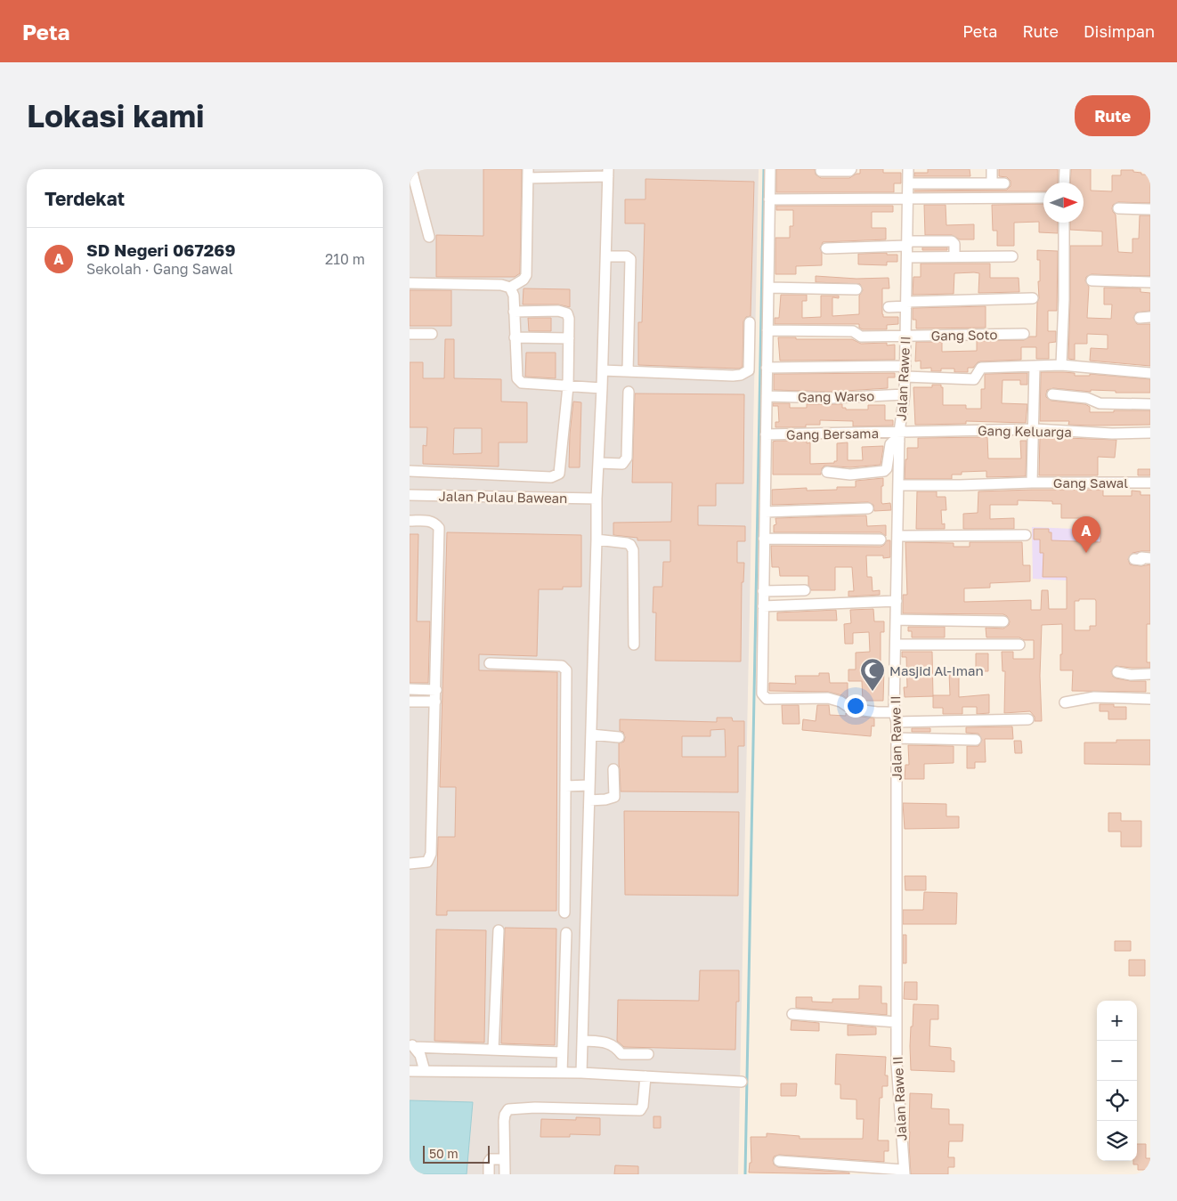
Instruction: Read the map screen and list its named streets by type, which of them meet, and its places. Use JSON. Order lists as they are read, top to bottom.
{
  "streets": {
    "street": [
      "Gang Soto",
      "Jalan Rawe II",
      "Gang Warso",
      "Gang Keluarga",
      "Gang Bersama",
      "Gang Sawal",
      "Jalan Pulau Bawean"
    ]
  },
  "crossings": [
    ["Gang Soto", "Jalan Rawe II"],
    ["Jalan Rawe II", "Gang Warso"],
    ["Jalan Rawe II", "Gang Keluarga"],
    ["Jalan Rawe II", "Gang Bersama"],
    ["Jalan Rawe II", "Gang Sawal"],
    ["Gang Keluarga", "Gang Bersama"]
  ],
  "places": {
    "mosque": ["Masjid Al-Iman"]
  },
  "scale_bar": "50 m",
  "north": "right",
  "page": {
    "header": "Peta",
    "nav": ["Peta", "Rute", "Disimpan"],
    "buttons": "Rute",
    "title": "Lokasi kami",
    "heading": "Terdekat",
    "list": [
      {
        "mark": "A",
        "name": "SD Negeri 067269",
        "note": "Sekolah · Gang Sawal",
        "value": "210 m"
      }
    ],
    "pins": "A",
    "map_buttons": ["+", "−"],
    "scale": "50 m"
  }
}
